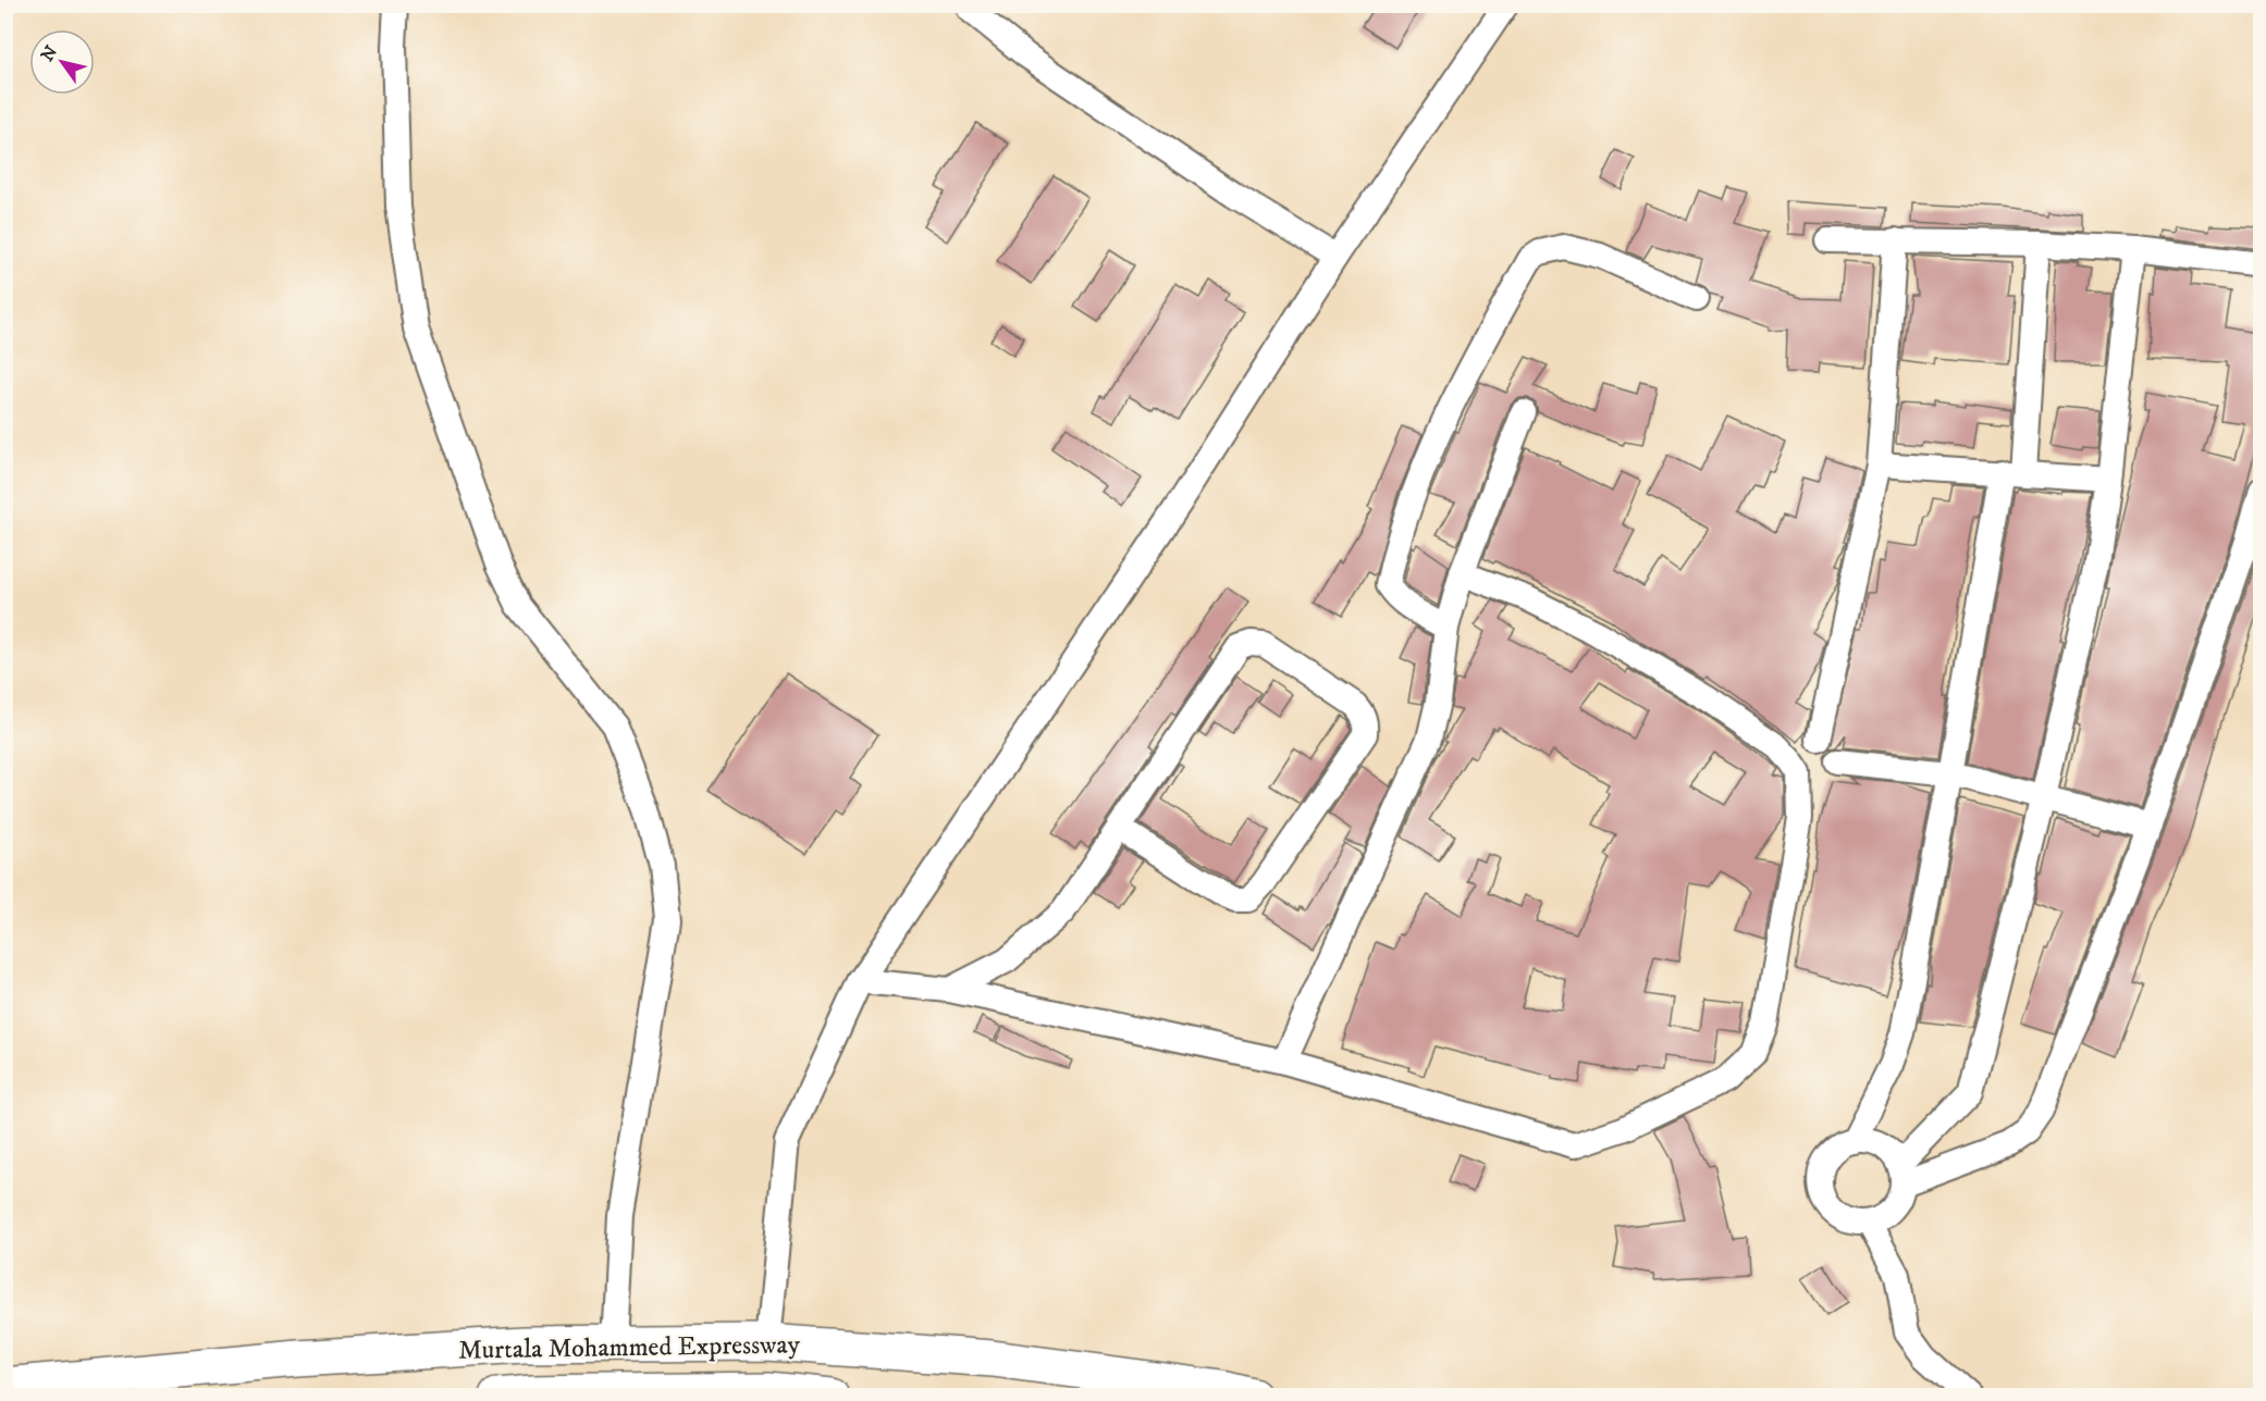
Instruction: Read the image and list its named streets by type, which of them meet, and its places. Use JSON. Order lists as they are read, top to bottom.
{
  "streets": {
    "highway": ["Murtala Mohammed Expressway"]
  },
  "north": "top left"
}
